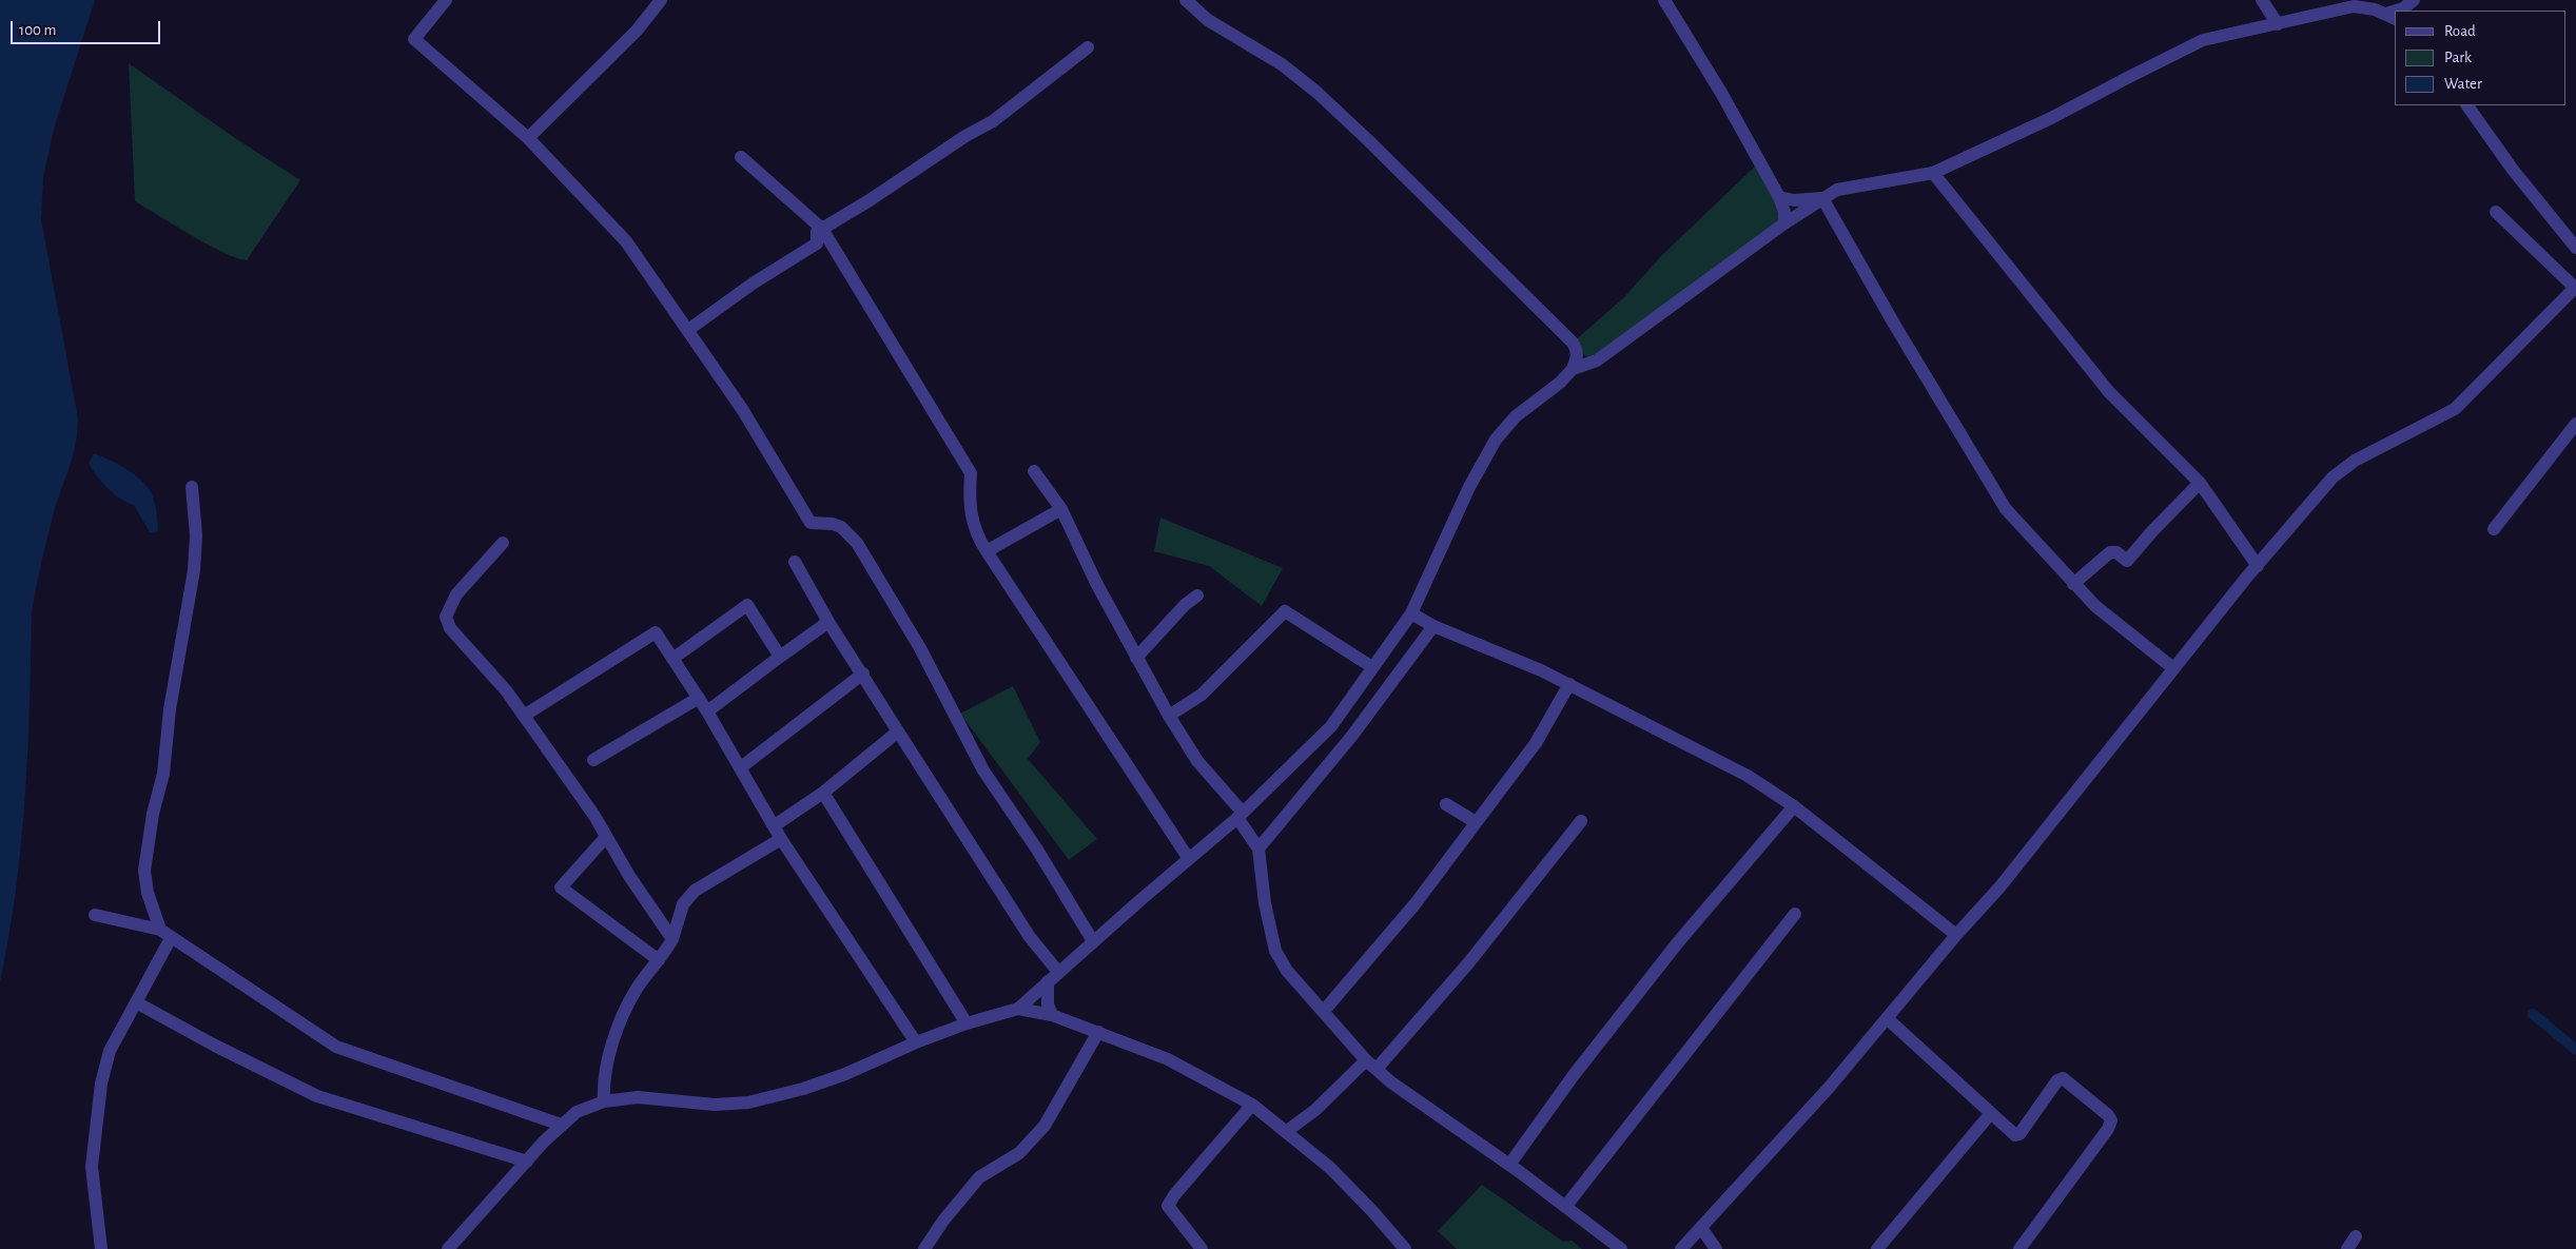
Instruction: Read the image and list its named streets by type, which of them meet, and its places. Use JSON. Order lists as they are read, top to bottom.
{
  "legend": ["Road", "Park", "Water"],
  "scale_bar": "100 m"
}
